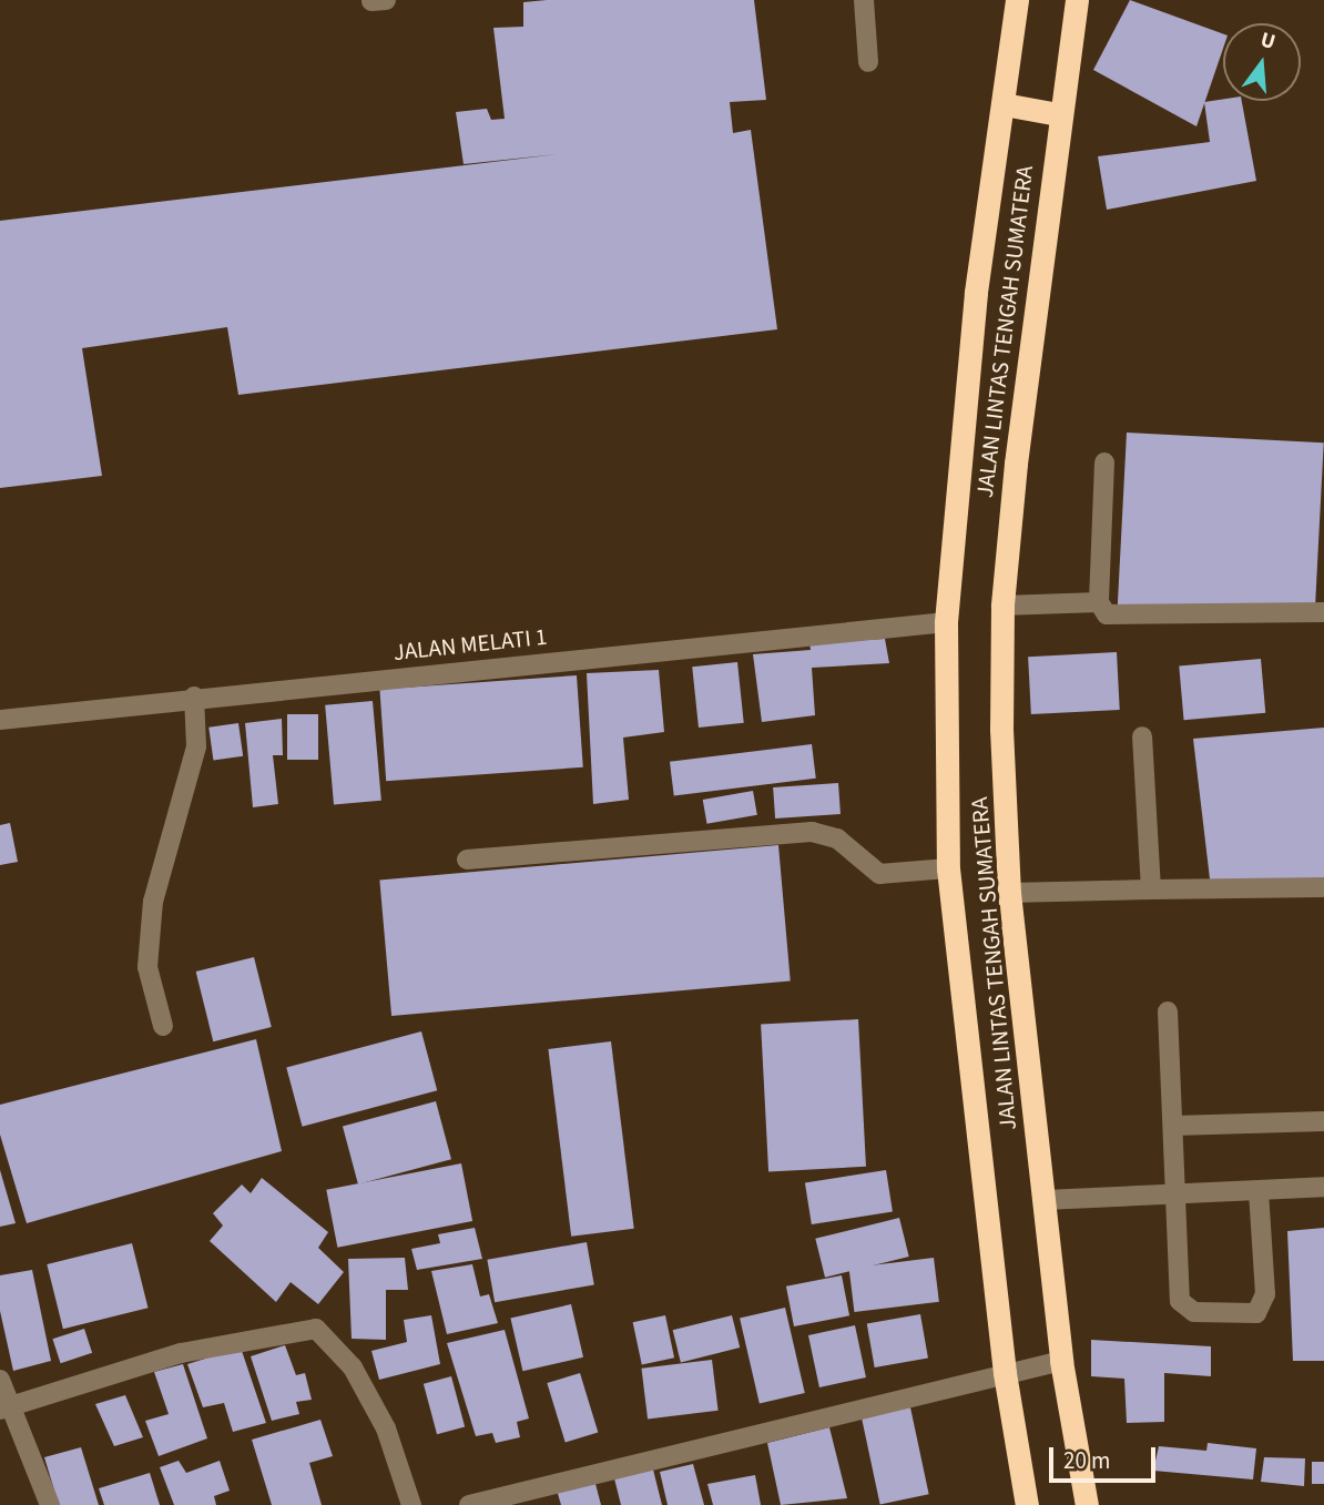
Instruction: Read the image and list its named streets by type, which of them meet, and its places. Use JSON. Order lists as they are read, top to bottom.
{
  "streets": {
    "highway": ["JALAN LINTAS TENGAH SUMATERA"],
    "street": ["JALAN MELATI 1"]
  },
  "crossings": [
    ["JALAN LINTAS TENGAH SUMATERA", "JALAN MELATI 1"]
  ],
  "scale_bar": "20 m",
  "north": "top"
}
